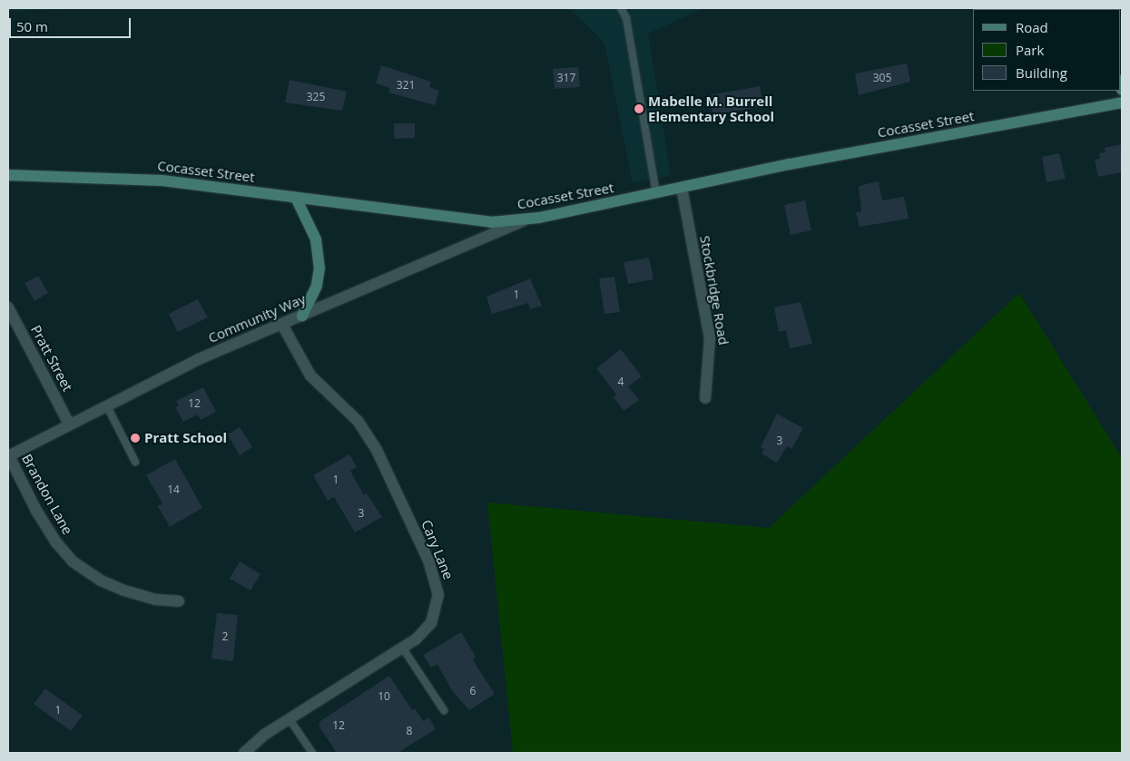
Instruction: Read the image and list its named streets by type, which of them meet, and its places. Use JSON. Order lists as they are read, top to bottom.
{
  "streets": {
    "main road": ["Cocasset Street"],
    "street": [
      "Stockbridge Road",
      "Community Way",
      "Pratt Street",
      "Brandon Lane",
      "Cary Lane"
    ]
  },
  "crossings": [
    ["Cocasset Street", "Stockbridge Road"],
    ["Cocasset Street", "Community Way"],
    ["Community Way", "Pratt Street"],
    ["Community Way", "Brandon Lane"],
    ["Community Way", "Cary Lane"]
  ],
  "places": ["Mabelle M. Burrell Elementary School", "Pratt School"],
  "house_numbers": [
    "317",
    "305",
    "321",
    "325",
    "1",
    "4",
    "12",
    "3",
    "1",
    "14",
    "3",
    "2",
    "6",
    "10",
    "1",
    "12",
    "8"
  ],
  "legend": ["Road", "Park", "Building"],
  "scale_bar": "50 m"
}
